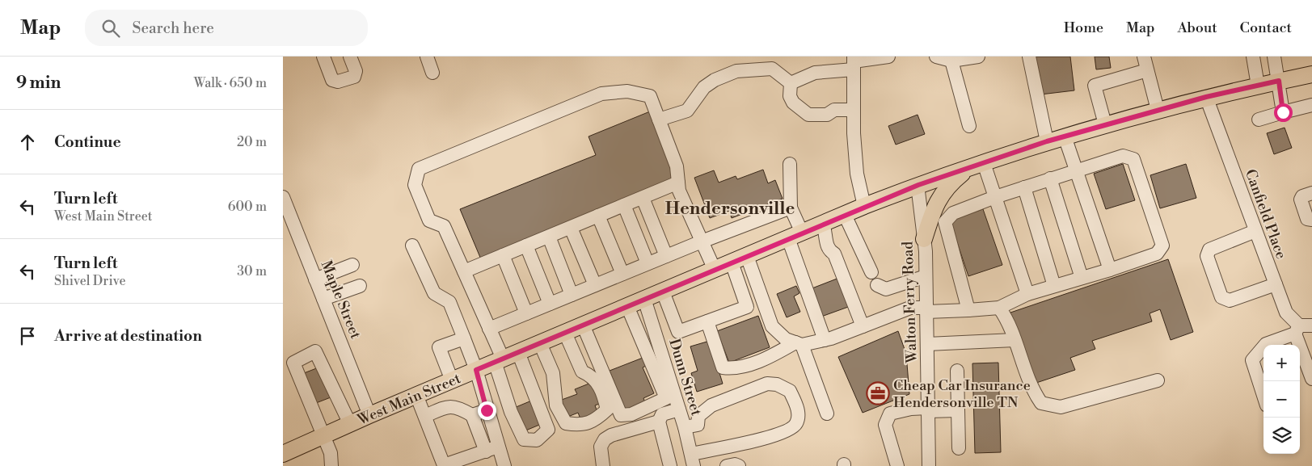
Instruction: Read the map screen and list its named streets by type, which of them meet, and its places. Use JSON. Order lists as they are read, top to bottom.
{
  "streets": {
    "main road": ["West Main Street"],
    "street": [
      "Canfield Place",
      "Maple Street",
      "Walton Ferry Road",
      "Dunn Street"
    ]
  },
  "crossings": [
    ["Canfield Place", "West Main Street"],
    ["Maple Street", "West Main Street"],
    ["Walton Ferry Road", "West Main Street"],
    ["Dunn Street", "West Main Street"]
  ],
  "districts": ["Hendersonville"],
  "places": {
    "office": ["Cheap Car Insurance Hendersonville TN"]
  },
  "page": {
    "header": "Map",
    "search": "Search here",
    "nav": [
      "Home",
      "Map",
      "About",
      "Contact"
    ],
    "heading": ["9 min", "Walk · 650 m"],
    "list": [
      ["Continue", "20 m"],
      ["Turn left", "West Main Street", "600 m"],
      ["Turn left", "Shivel Drive", "30 m"],
      "Arrive at destination"
    ],
    "map_buttons": ["+", "−"]
  }
}
